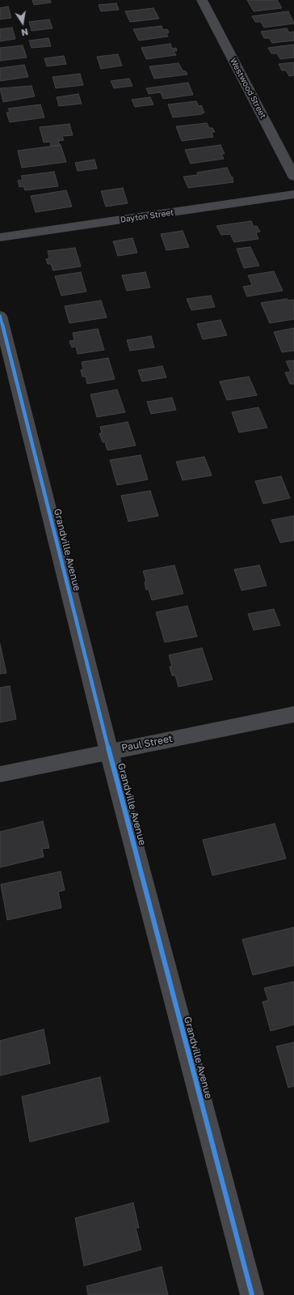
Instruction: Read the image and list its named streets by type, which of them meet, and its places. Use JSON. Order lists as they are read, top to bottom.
{
  "streets": {
    "street": [
      "Westwood Street",
      "Dayton Street",
      "Grandville Avenue",
      "Paul Street"
    ]
  },
  "crossings": [
    ["Grandville Avenue", "Paul Street"]
  ],
  "north": "bottom"
}
